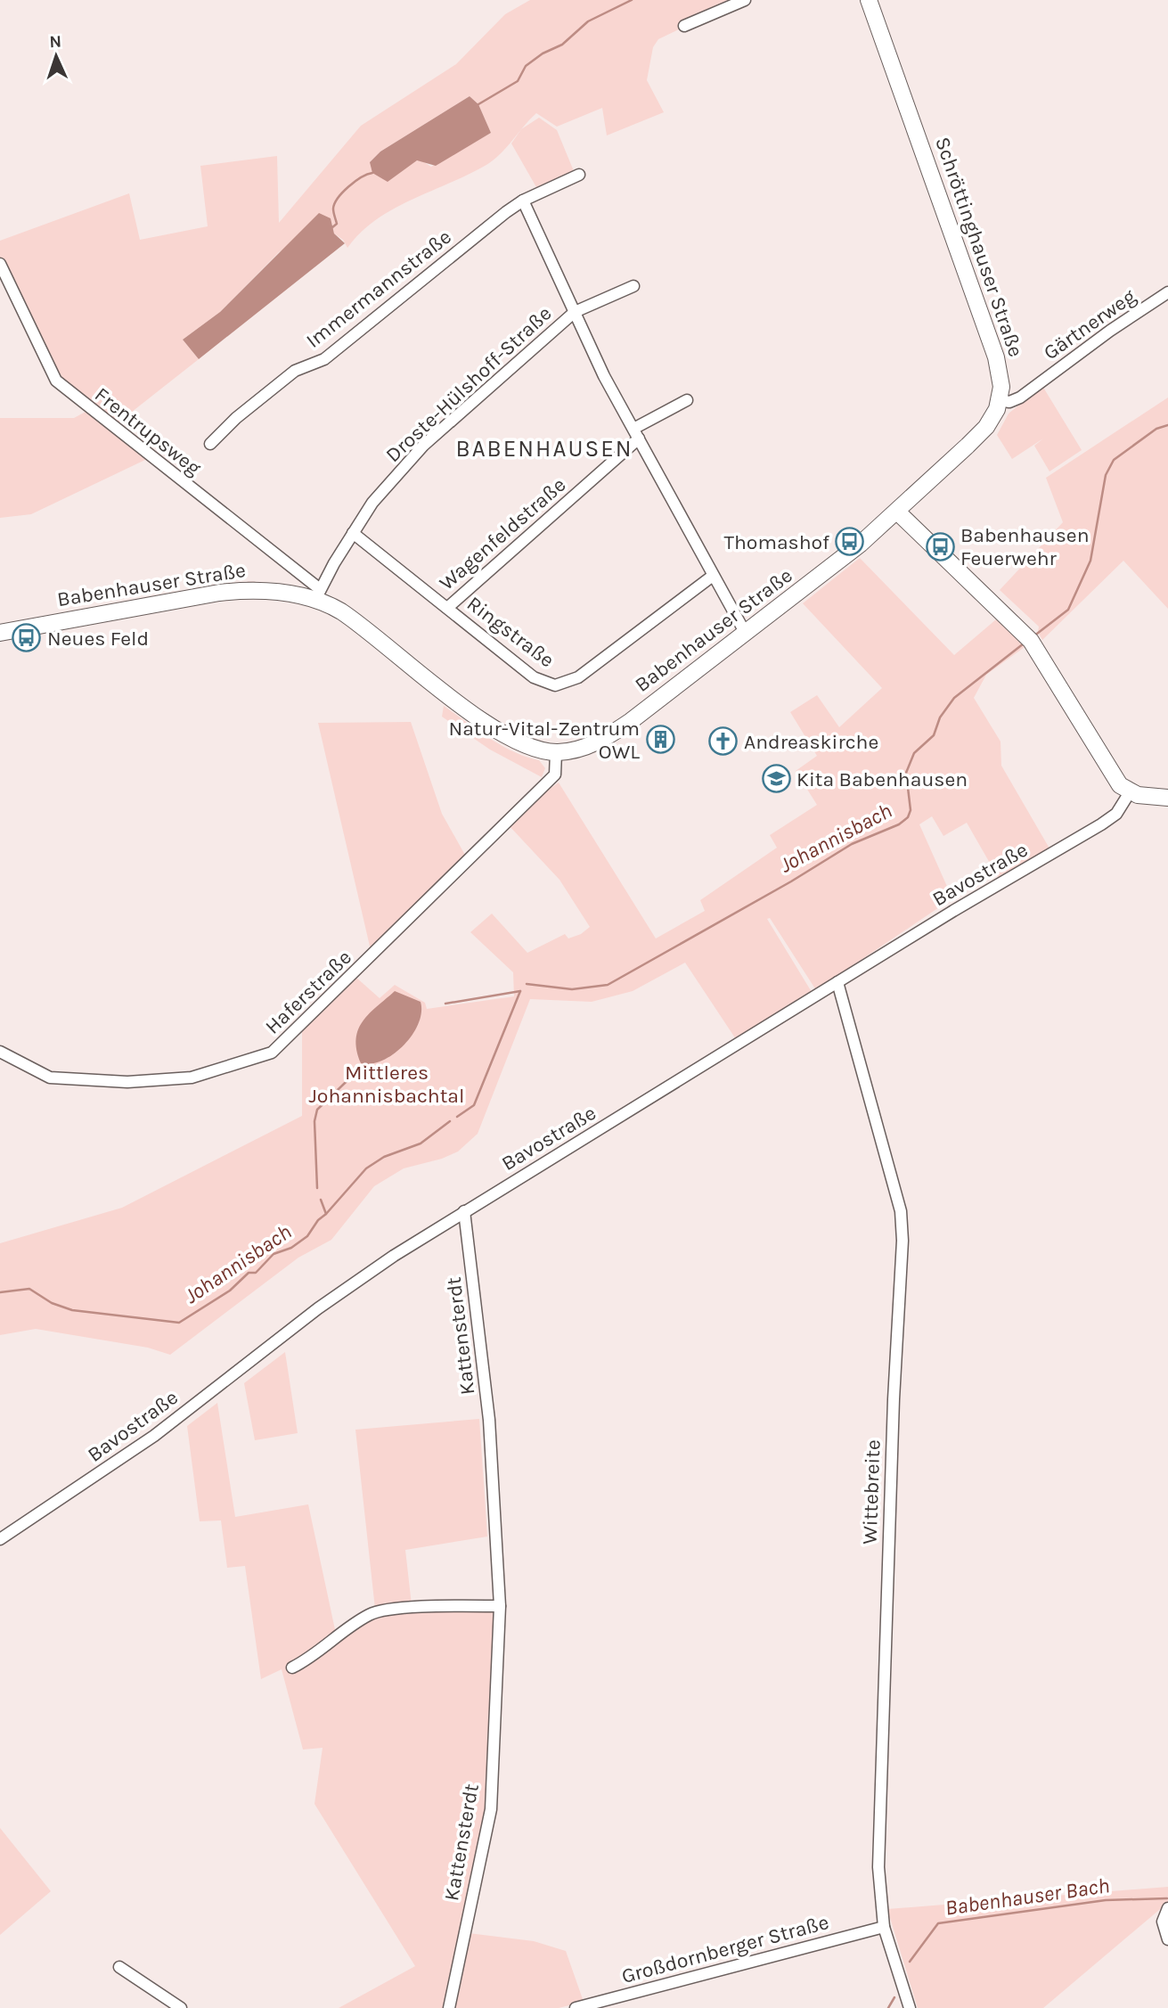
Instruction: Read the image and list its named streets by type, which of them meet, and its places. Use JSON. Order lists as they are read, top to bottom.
{
  "streets": {
    "main road": ["Schröttinghauser Straße", "Babenhauser Straße"],
    "street": [
      "Immermannstraße",
      "Gärtnerweg",
      "Droste-Hülshoff-Straße",
      "Frentrupsweg",
      "Wagenfeldstraße",
      "Ringstraße",
      "Bavostraße",
      "Haferstraße",
      "Kattensterdt",
      "Wittebreite",
      "Großdornberger Straße"
    ]
  },
  "crossings": [
    ["Schröttinghauser Straße", "Gärtnerweg"],
    ["Droste-Hülshoff-Straße", "Frentrupsweg"],
    ["Droste-Hülshoff-Straße", "Babenhauser Straße"],
    ["Droste-Hülshoff-Straße", "Ringstraße"],
    ["Frentrupsweg", "Babenhauser Straße"],
    ["Wagenfeldstraße", "Ringstraße"],
    ["Babenhauser Straße", "Haferstraße"],
    ["Bavostraße", "Kattensterdt"],
    ["Bavostraße", "Wittebreite"],
    ["Wittebreite", "Großdornberger Straße"]
  ],
  "districts": ["BABENHAUSEN"],
  "water": ["Johannisbach", "Babenhauser Bach"],
  "parks": ["Mittleres Johannisbachtal"],
  "places": {
    "bus stop": ["Thomashof", "Babenhausen Feuerwehr", "Neues Feld"],
    "building": ["Natur-Vital-Zentrum OWL"],
    "church": ["Andreaskirche"],
    "school or university": ["Kita Babenhausen"]
  },
  "north": "top"
}
